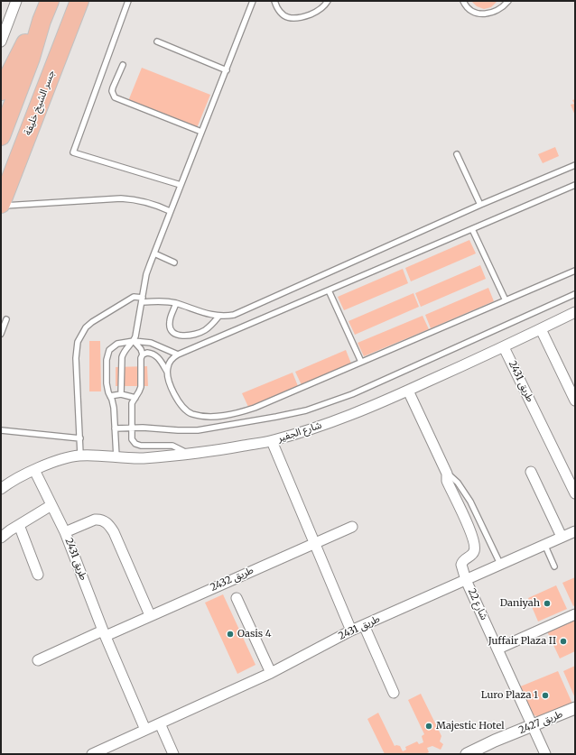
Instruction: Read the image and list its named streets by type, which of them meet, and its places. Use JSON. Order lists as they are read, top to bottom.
{
  "streets": {
    "highway": ["جسر الشيخ خليفة"],
    "street": [
      "طريق 2431",
      "شارع الجفير",
      "طريق 2432",
      "شارع 22",
      "طريق 2427"
    ]
  },
  "crossings": [
    ["طريق 2431", "شارع الجفير"],
    ["طريق 2431", "طريق 2432"],
    ["طريق 2431", "شارع 22"],
    ["شارع 22", "طريق 2427"]
  ],
  "places": [
    "Daniyah",
    "Oasis 4",
    "Juffair Plaza II",
    "Luro Plaza 1",
    "Majestic Hotel"
  ]
}
